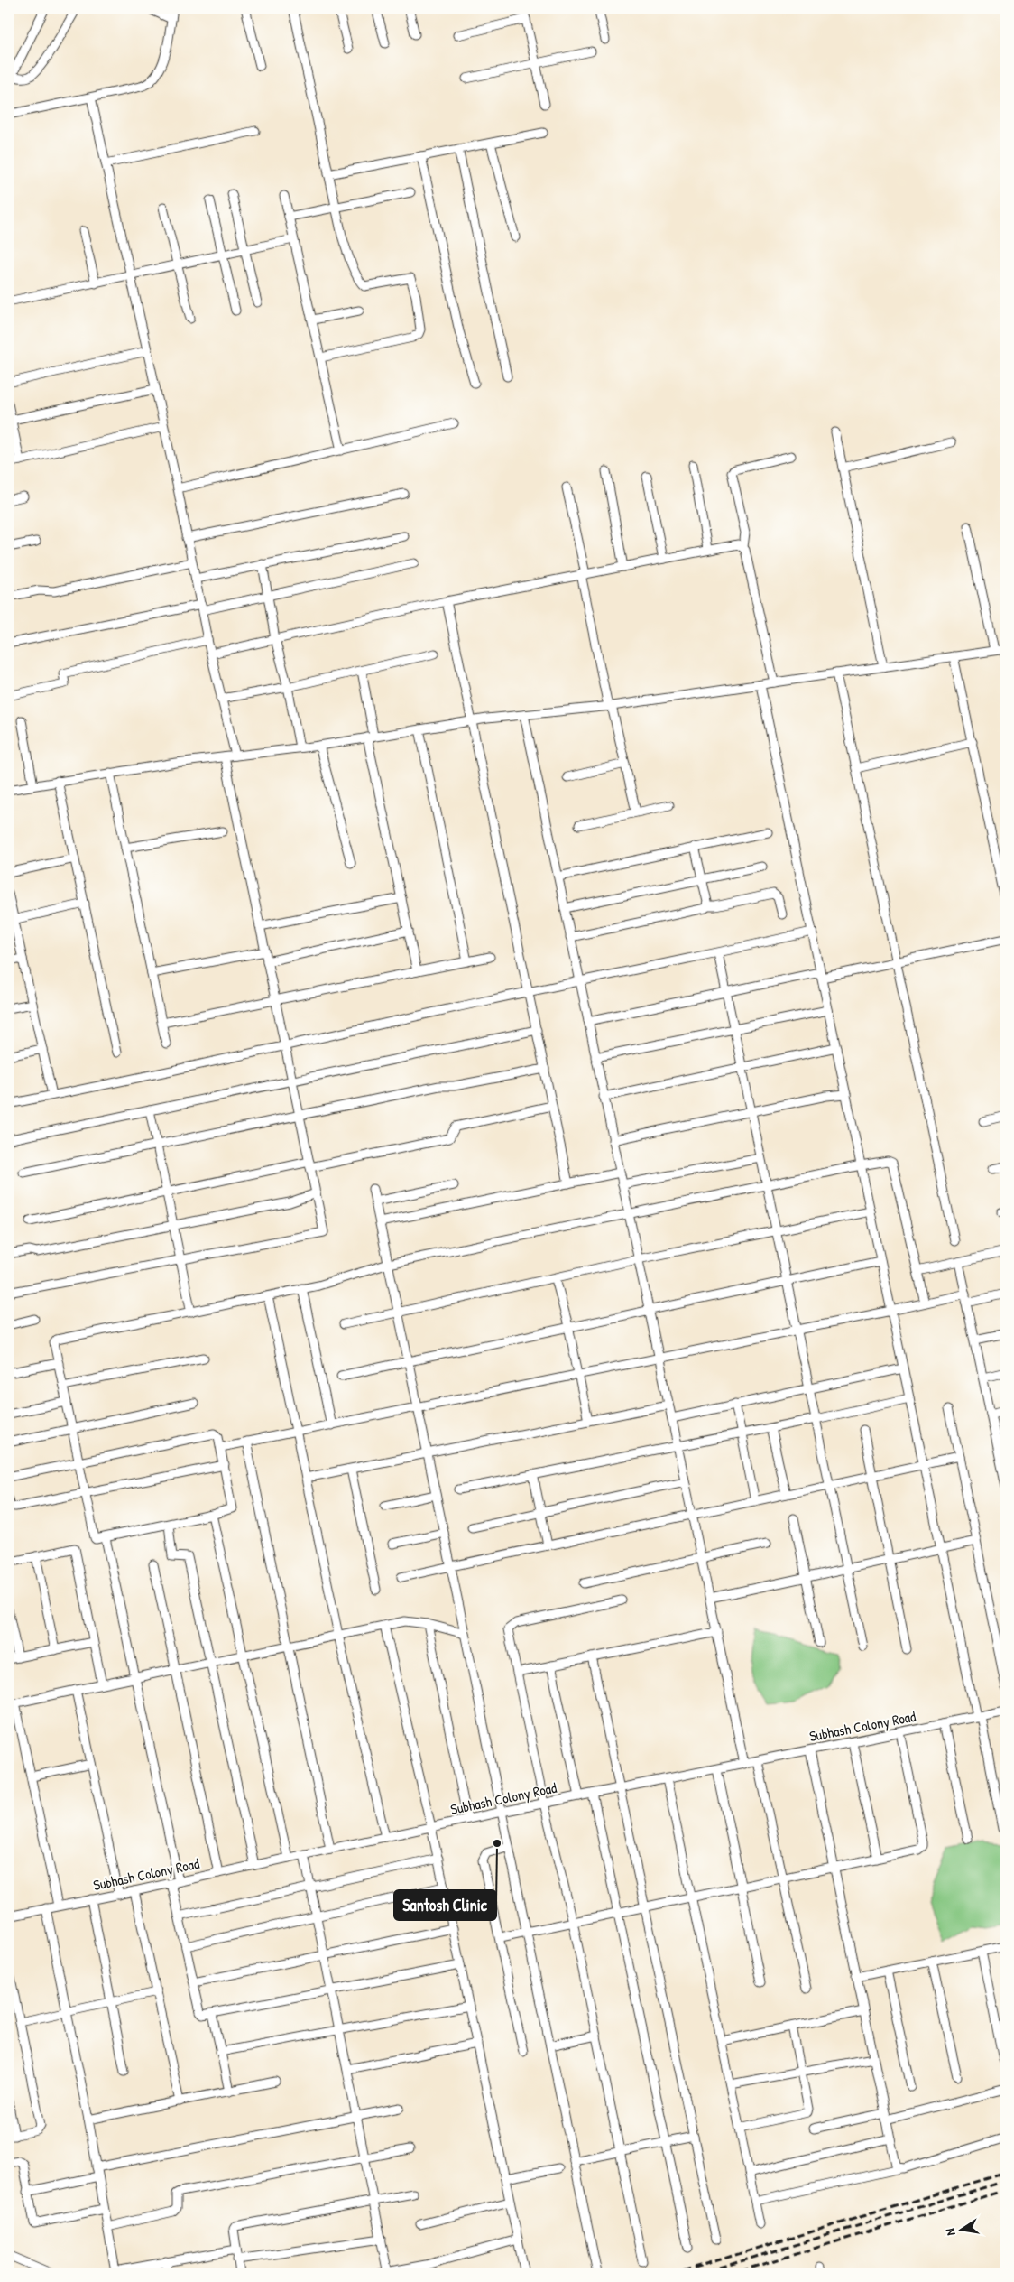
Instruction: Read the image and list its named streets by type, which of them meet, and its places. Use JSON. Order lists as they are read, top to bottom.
{
  "streets": {
    "street": ["Subhash Colony Road"]
  },
  "places": ["Santosh Clinic"],
  "north": "left"
}
